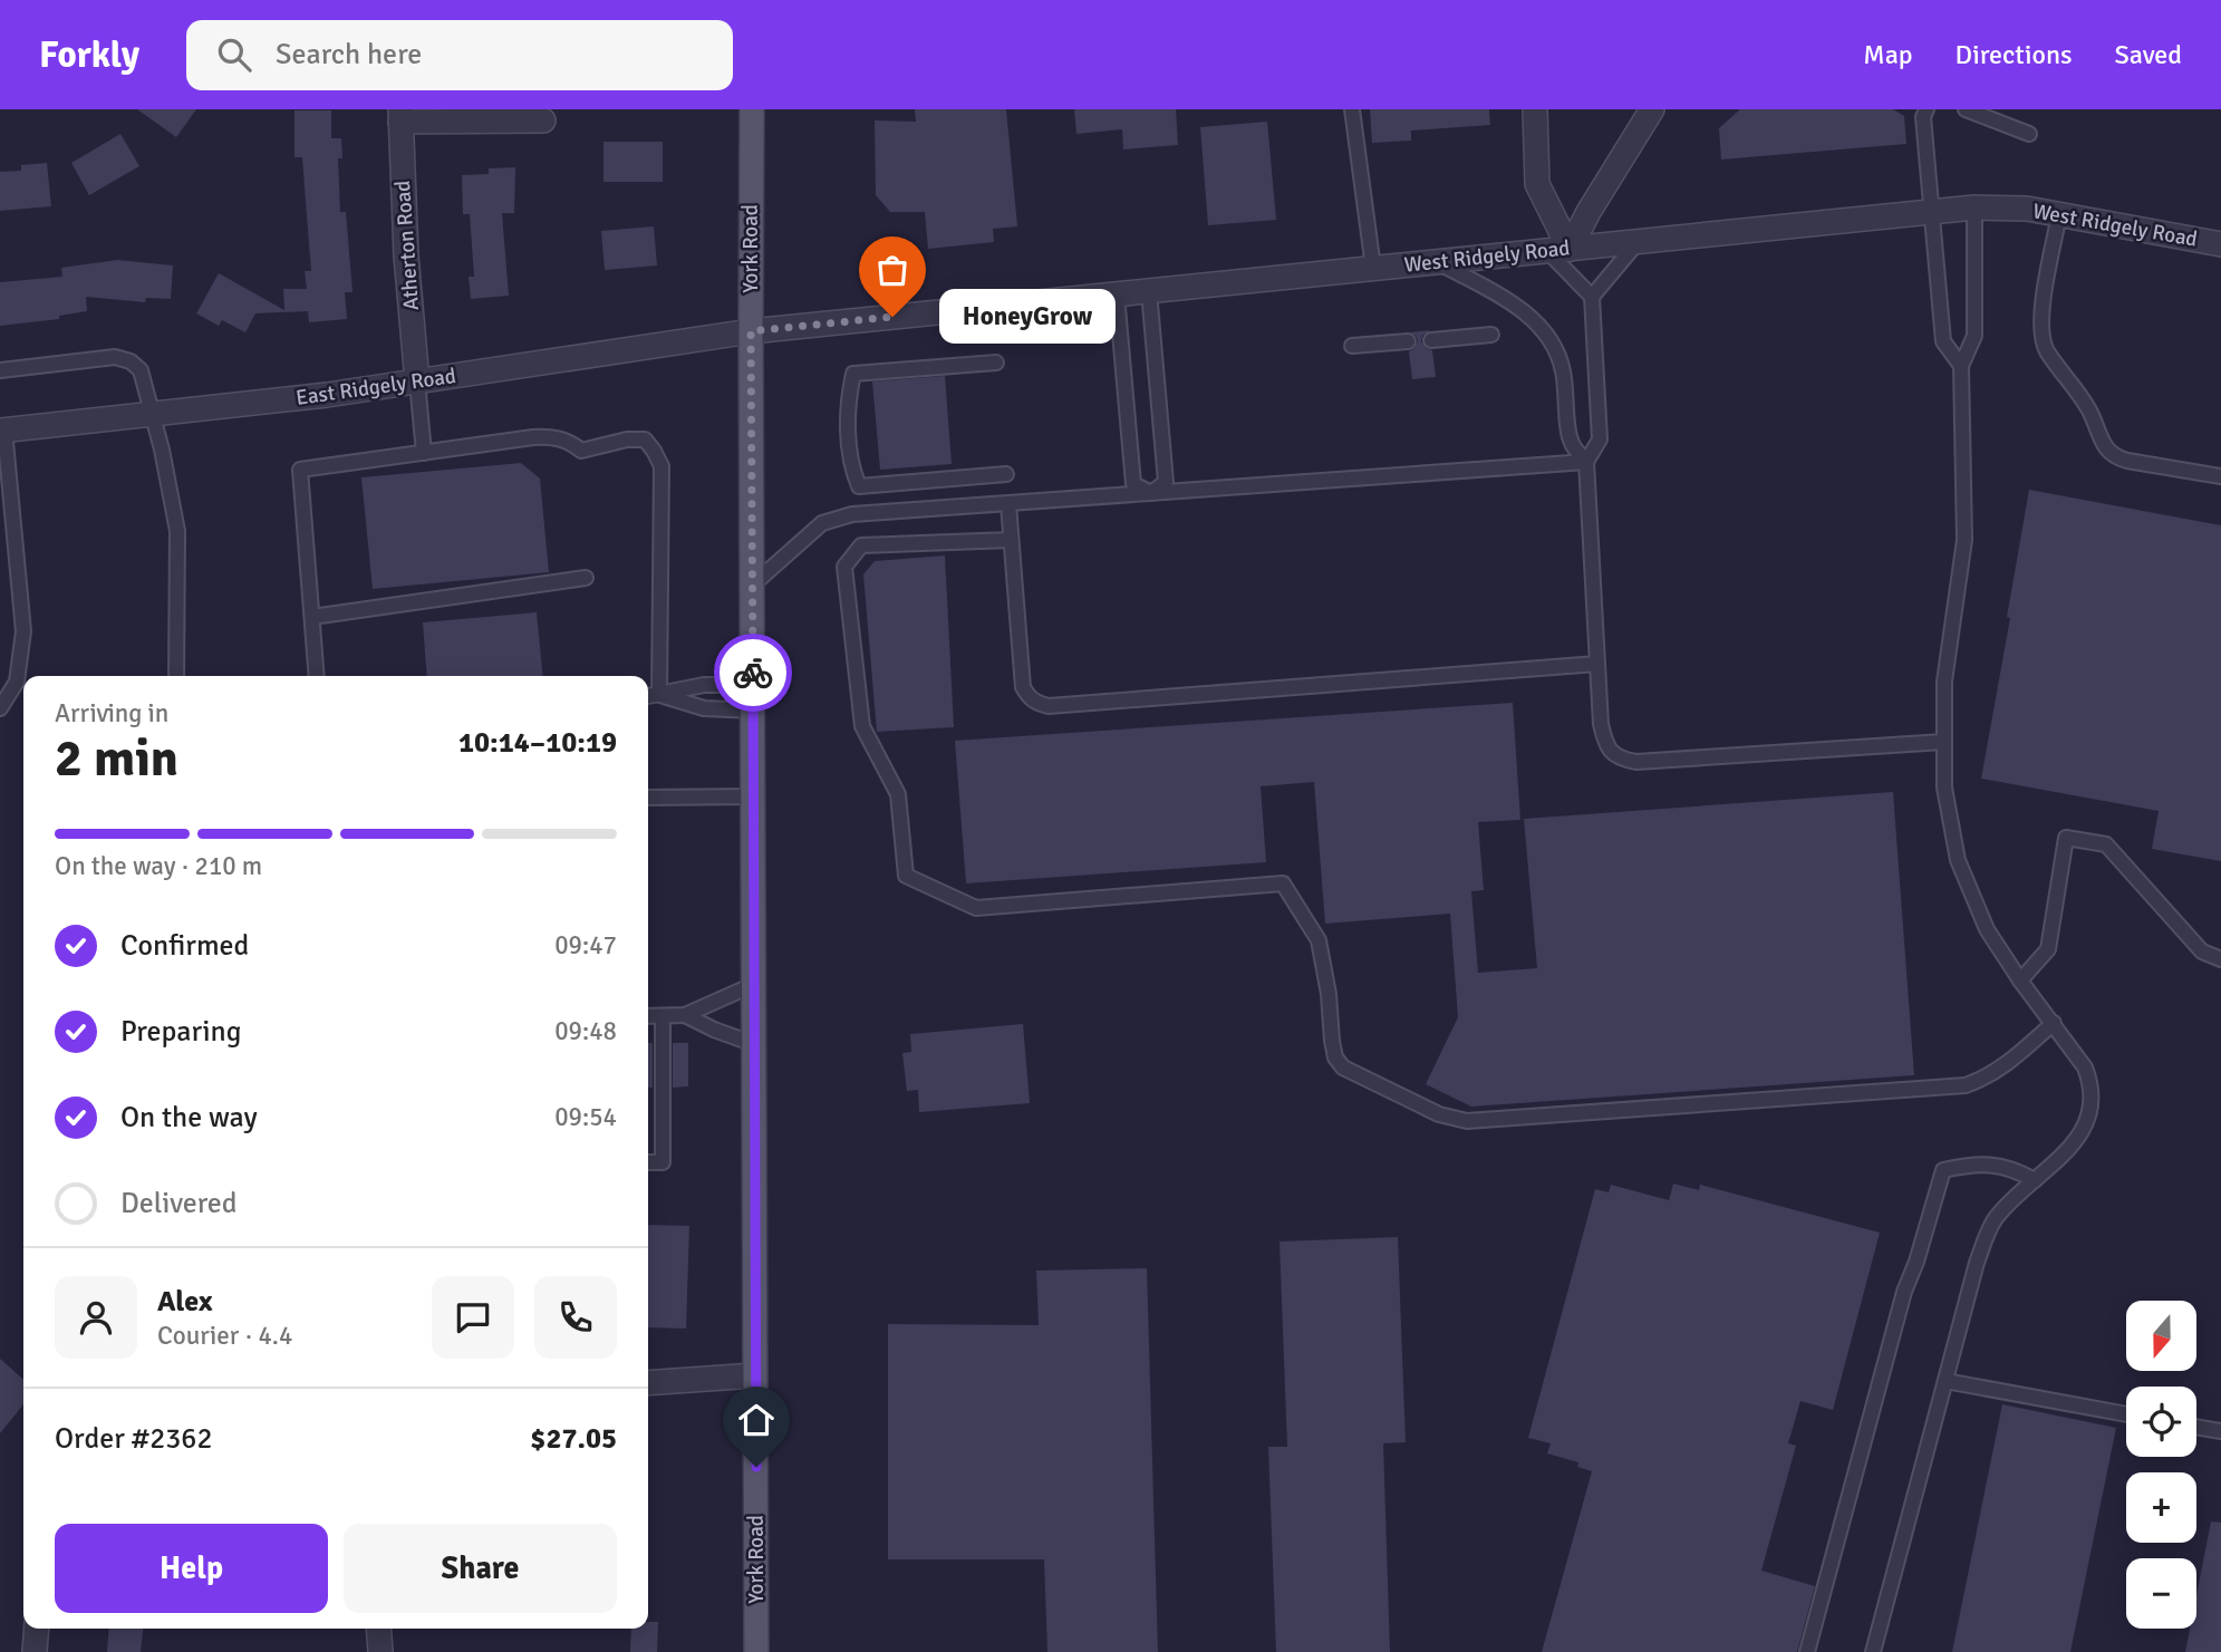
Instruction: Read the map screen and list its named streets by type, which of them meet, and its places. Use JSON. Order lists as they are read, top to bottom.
{
  "streets": {
    "main road": ["York Road"],
    "street": ["West Ridgely Road", "Atherton Road", "East Ridgely Road"]
  },
  "crossings": [
    ["West Ridgely Road", "York Road"],
    ["West Ridgely Road", "East Ridgely Road"],
    ["Atherton Road", "East Ridgely Road"],
    ["York Road", "East Ridgely Road"]
  ],
  "places": ["HoneyGrow"],
  "north": "bottom",
  "page": {
    "header": "Forkly",
    "search": "Search here",
    "nav": ["Map", "Directions", "Saved"],
    "bubble": "HoneyGrow",
    "heading": ["2 min", "Arriving in", "10:14–10:19"],
    "panel": [
      "Alex",
      "Courier · 4.4",
      "Order #2362",
      "$27.05"
    ],
    "bar": "On the way · 210 m",
    "list": [
      ["Confirmed", "09:47"],
      ["Preparing", "09:48"],
      ["On the way", "09:54"],
      "Delivered"
    ],
    "map_buttons": ["+", "−"],
    "buttons": ["Help", "Share"]
  }
}
